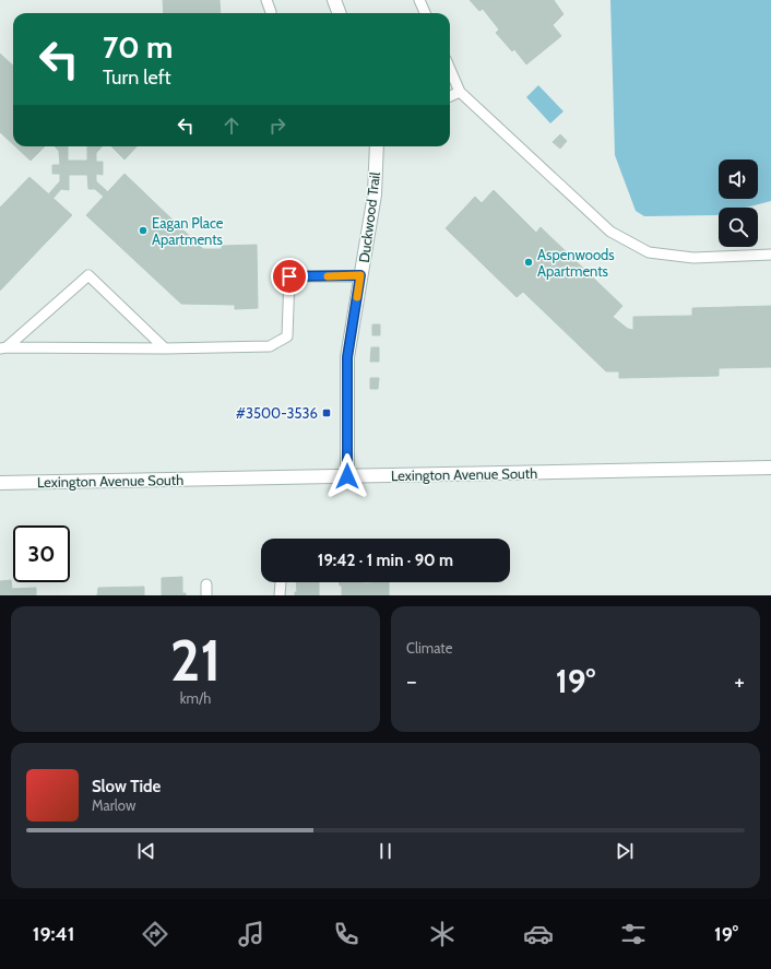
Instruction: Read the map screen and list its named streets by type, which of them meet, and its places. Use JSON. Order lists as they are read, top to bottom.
{
  "streets": {
    "street": ["Duckwood Trail", "Lexington Avenue South"]
  },
  "crossings": [
    ["Duckwood Trail", "Lexington Avenue South"]
  ],
  "places": {
    "other": ["Eagan Place Apartments", "Aspenwoods Apartments"],
    "transit": ["#3500-3536"]
  },
  "page": {
    "turn": ["70 m", "Turn left"],
    "limit": "30",
    "trip": "19:42 · 1 min · 90 m",
    "tile": [
      ["21", "km/h"],
      "Climate"
    ],
    "heat": ["−", "19°", "+"],
    "song": ["Slow Tide", "Marlow"],
    "tabs": ["19:41", "19°"]
  }
}
